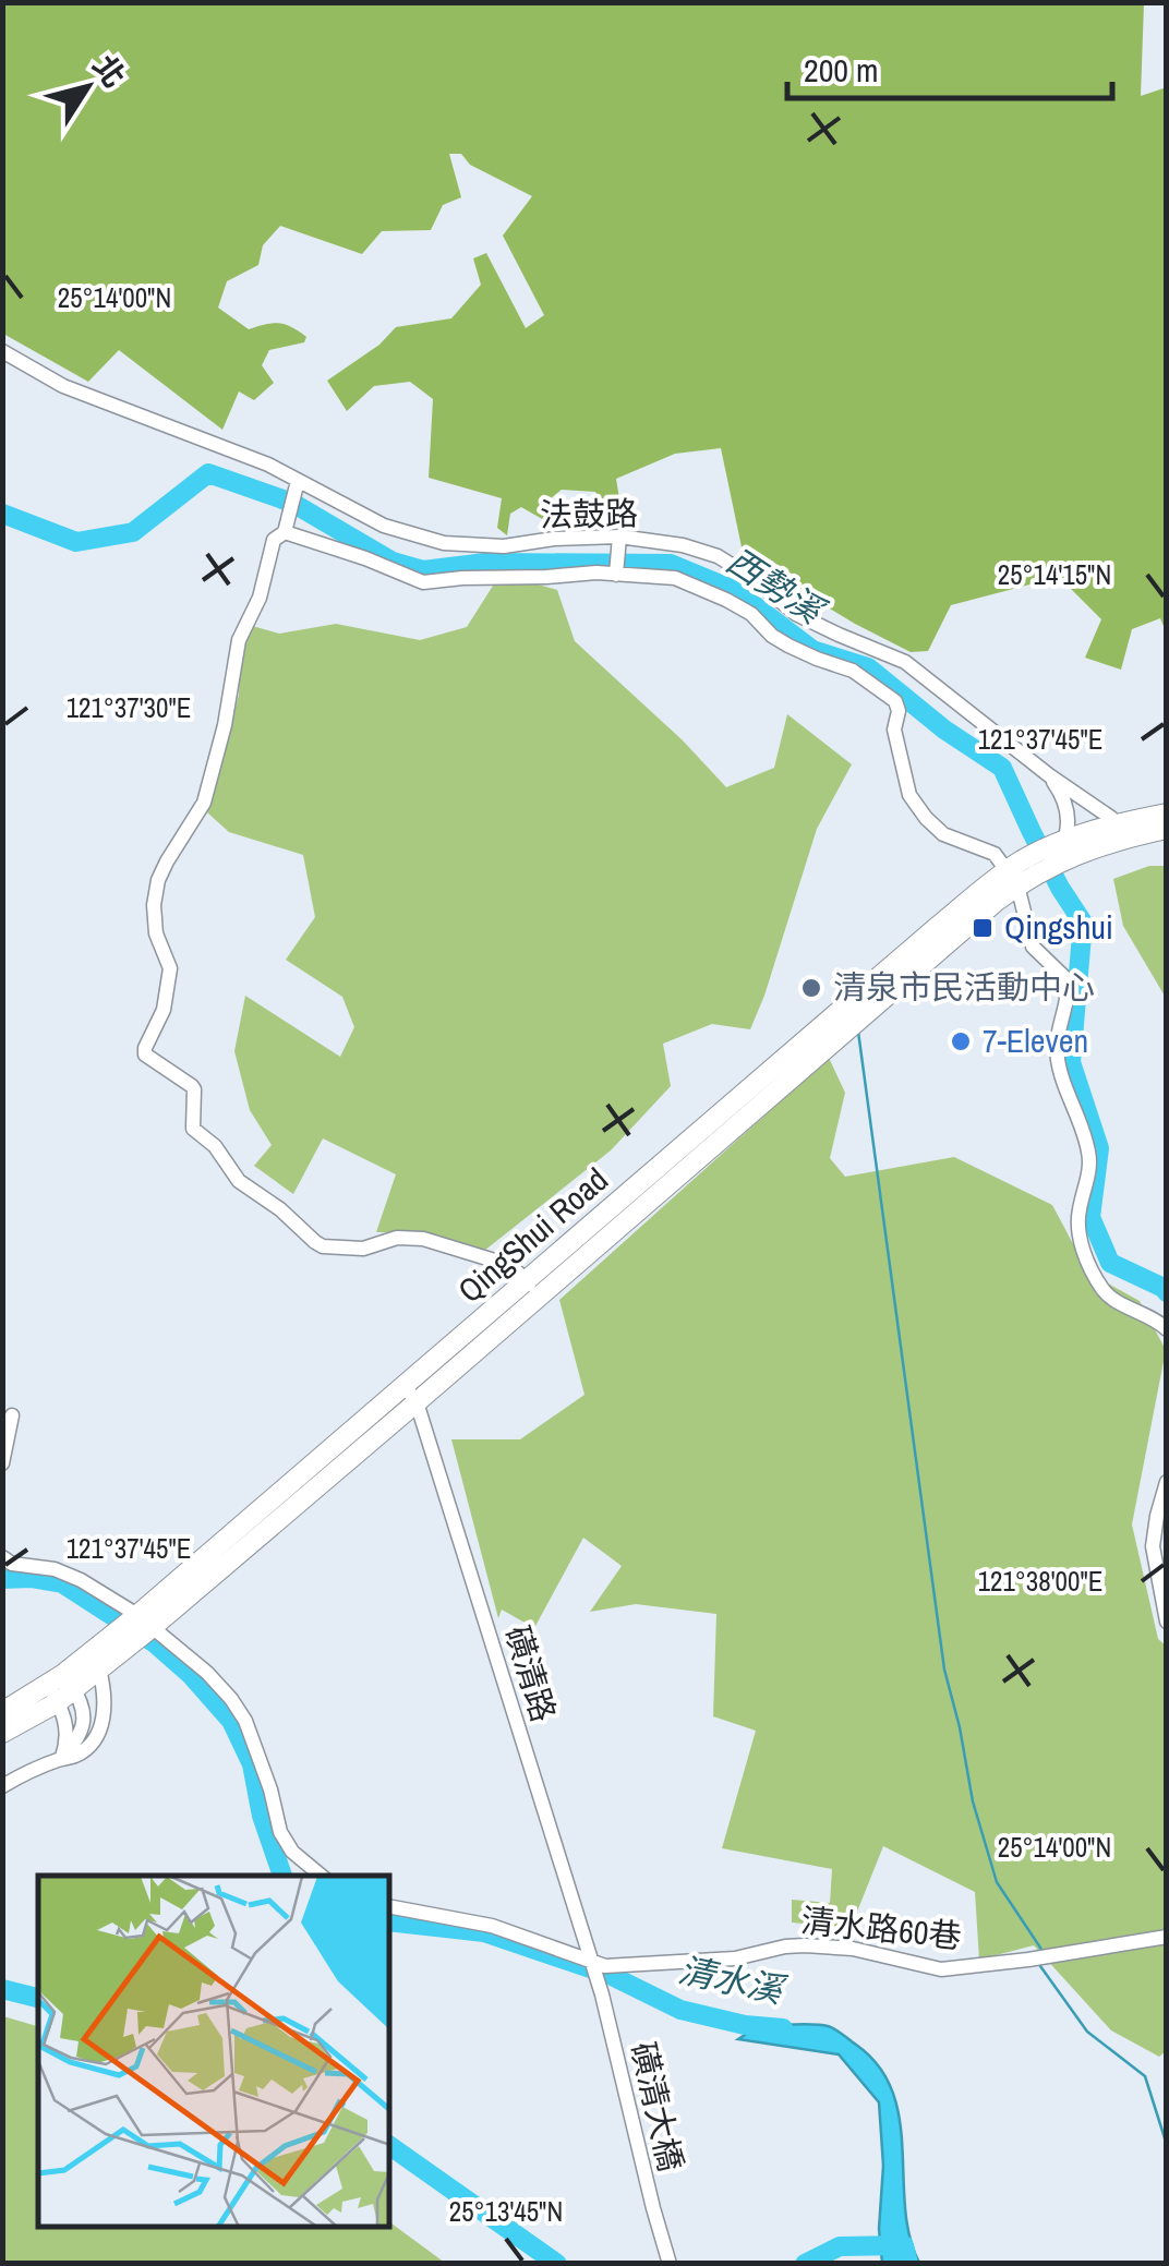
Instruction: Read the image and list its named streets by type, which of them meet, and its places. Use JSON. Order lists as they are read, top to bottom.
{
  "streets": {
    "main road": ["QingShui Road"],
    "street": [
      "法鼓路",
      "磺清路",
      "清水路60巷",
      "磺清大橋"
    ]
  },
  "crossings": [
    ["法鼓路", "QingShui Road"],
    ["QingShui Road", "磺清路"],
    ["磺清路", "清水路60巷"],
    ["磺清路", "磺清大橋"],
    ["清水路60巷", "磺清大橋"]
  ],
  "water": ["西勢溪", "清水溪"],
  "places": {
    "transit": ["Qingshui"],
    "other": ["清泉市民活動中心", "7-Eleven"]
  },
  "scale_bar": "200 m",
  "north": "top right",
  "coordinates": [
    "25°14'00\"N",
    "25°14'15\"N",
    "121°37'30\"E",
    "121°37'45\"E",
    "121°38'00\"E",
    "25°13'45\"N"
  ]
}
